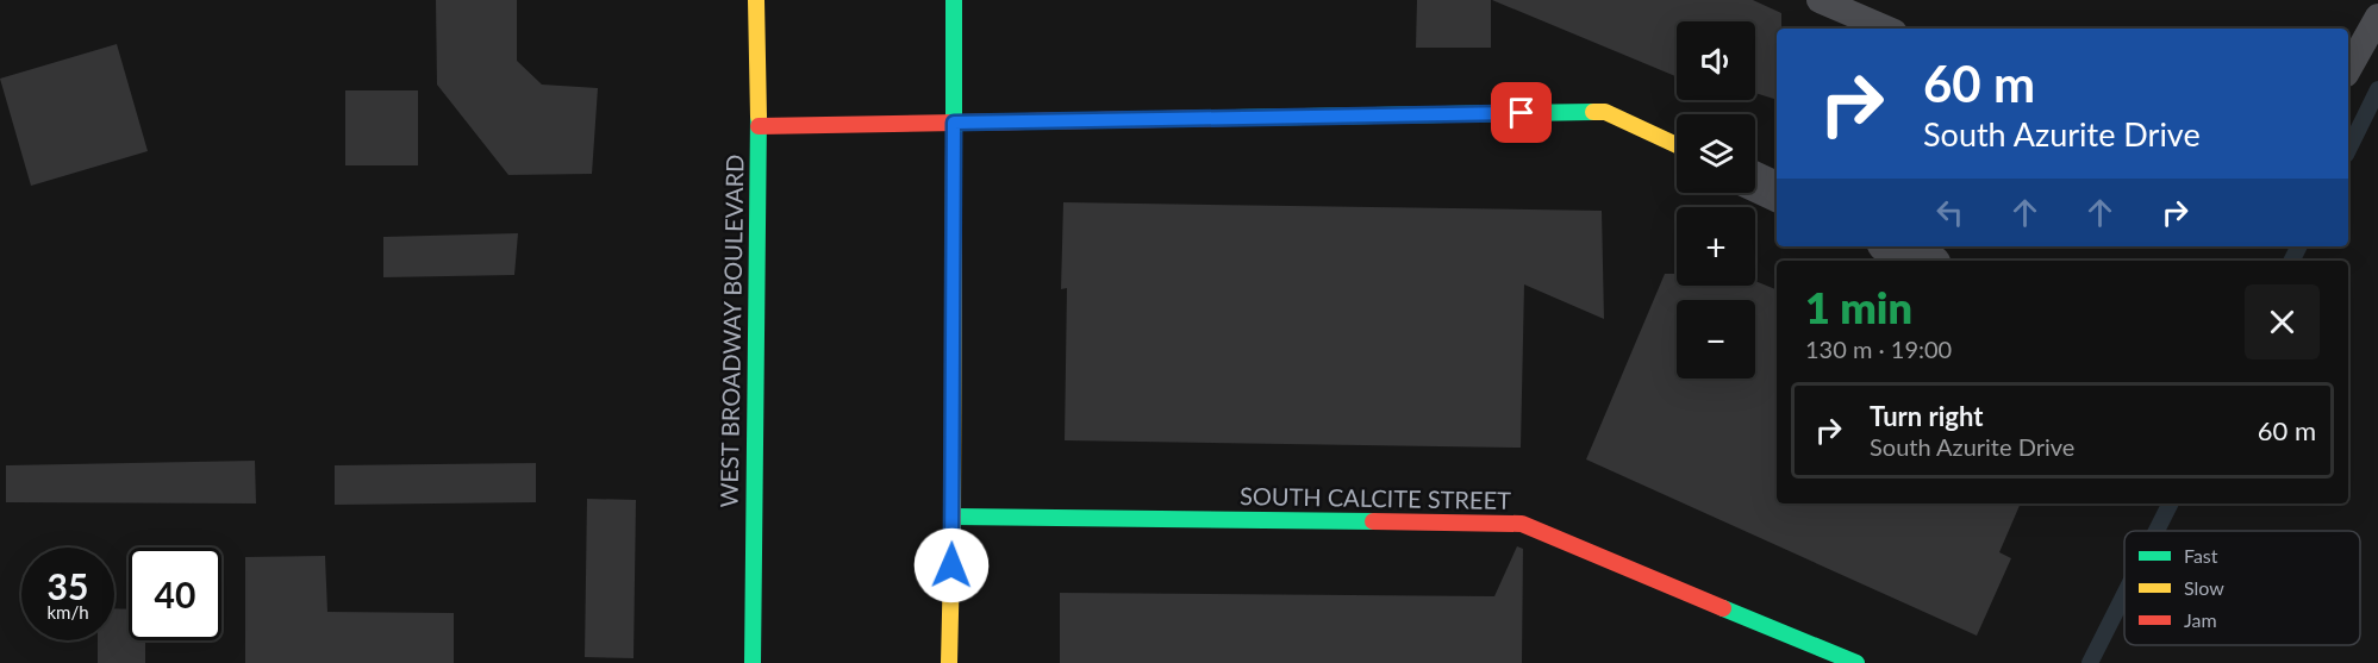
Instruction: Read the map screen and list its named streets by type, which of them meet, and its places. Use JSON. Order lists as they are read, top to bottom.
{
  "streets": {
    "street": ["WEST BROADWAY BOULEVARD", "SOUTH CALCITE STREET"]
  },
  "legend": ["Fast", "Slow", "Jam"],
  "page": {
    "map_buttons": ["+", "−"],
    "turn": ["60 m", "South Azurite Drive"],
    "heading": ["1 min", "130 m · 19:00"],
    "list": [
      {
        "name": "Turn right",
        "note": "South Azurite Drive",
        "value": "60 m"
      }
    ],
    "speed": "35 km/h",
    "limit": "40"
  }
}
